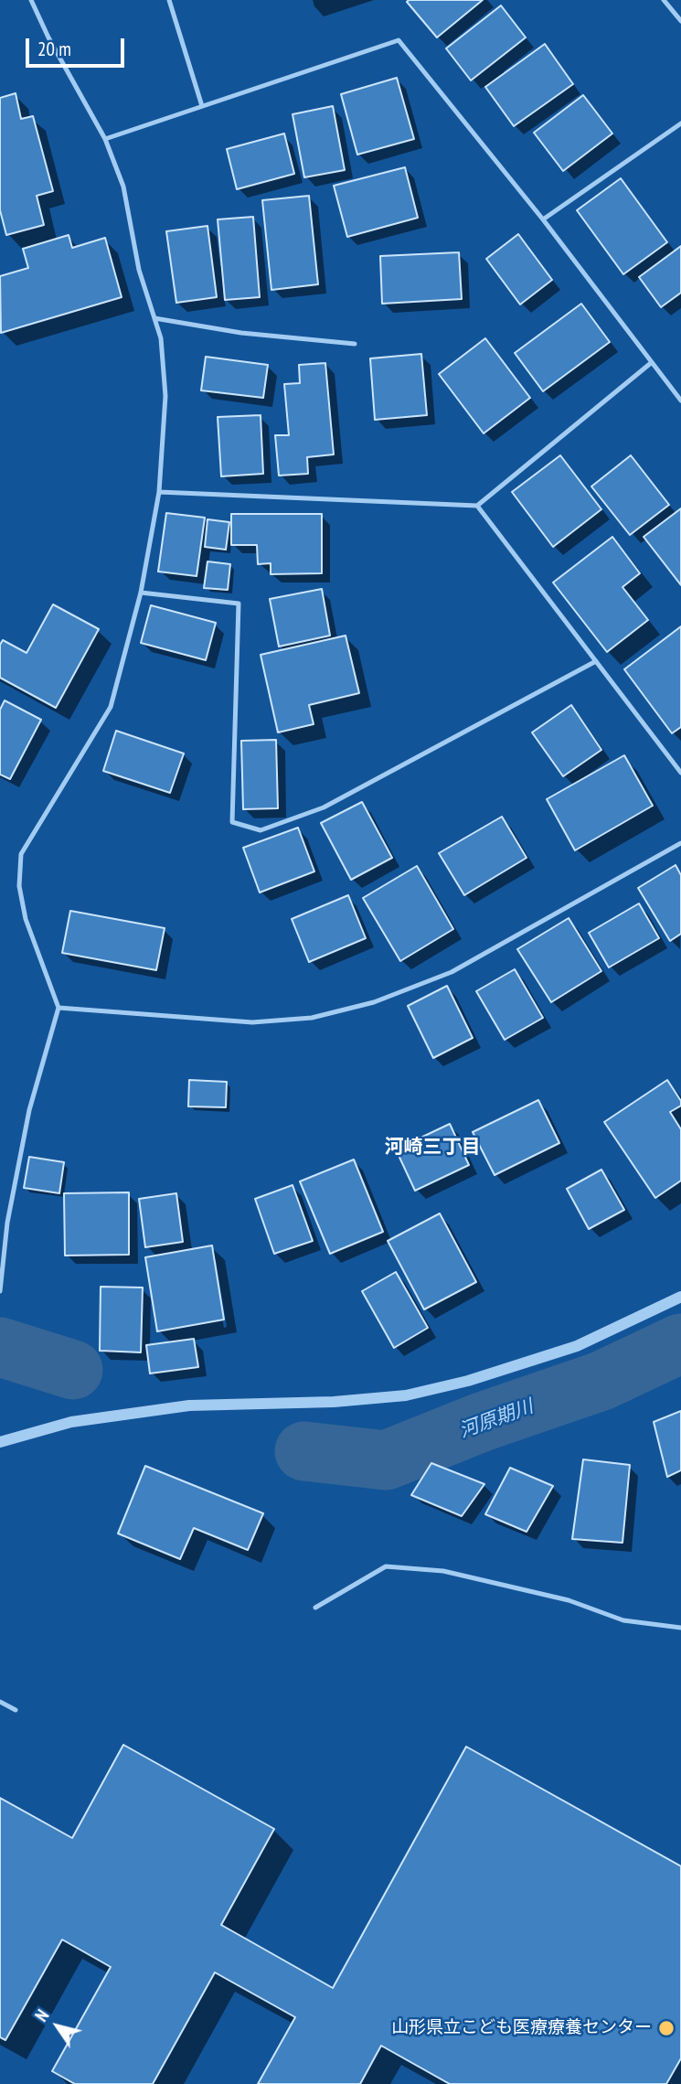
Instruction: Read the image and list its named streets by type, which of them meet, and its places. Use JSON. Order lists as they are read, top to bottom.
{
  "districts": ["河崎三丁目"],
  "water": ["河原期川"],
  "places": ["山形県立こども医療療養センター"],
  "scale_bar": "20 m",
  "north": "top left"
}
